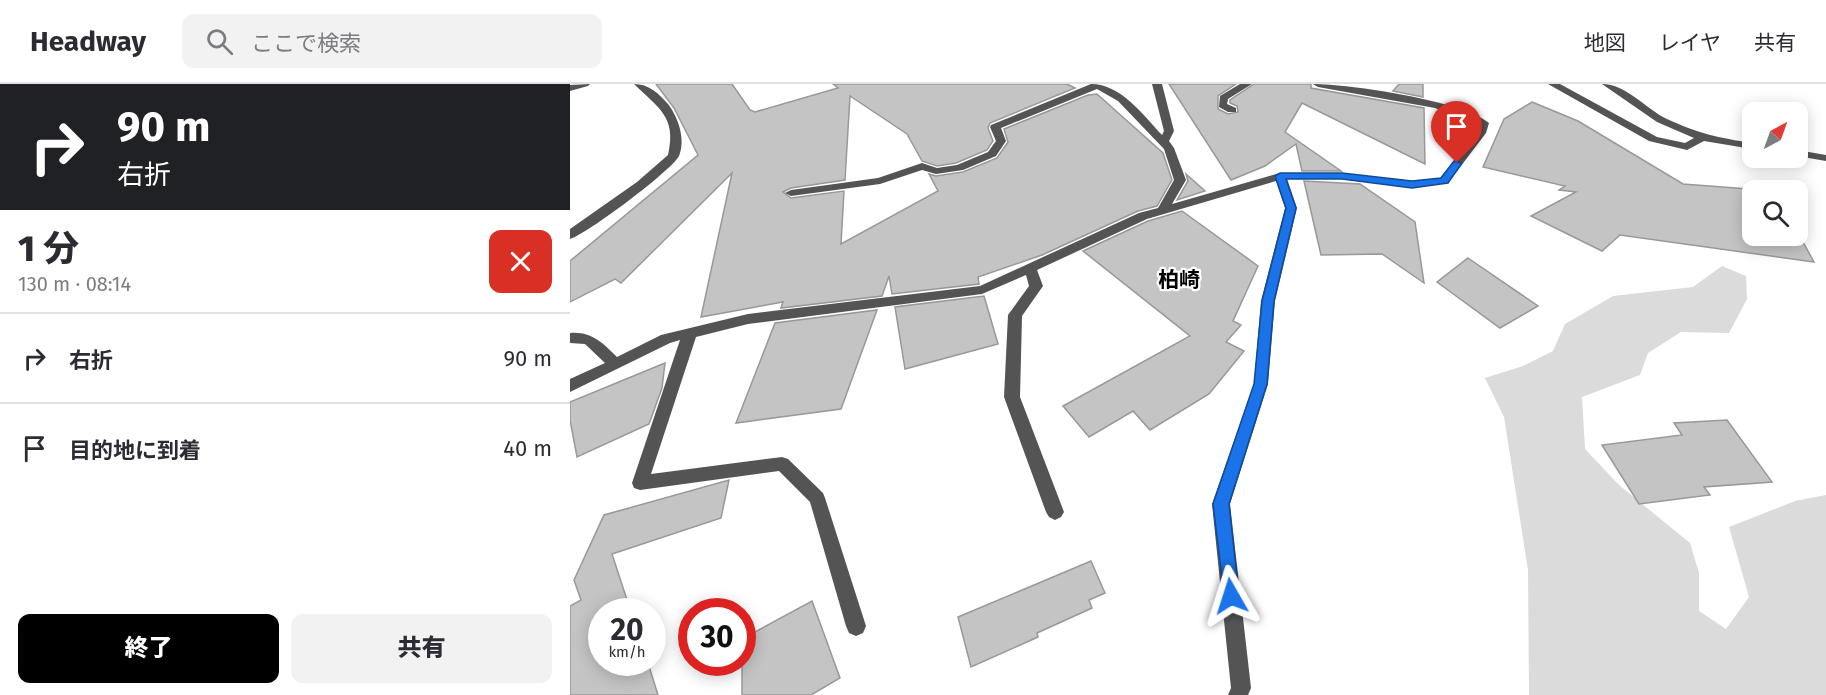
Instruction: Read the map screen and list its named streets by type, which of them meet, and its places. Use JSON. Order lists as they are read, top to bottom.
{
  "districts": ["柏崎"],
  "north": "top right",
  "page": {
    "header": "Headway",
    "search": "ここで検索",
    "nav": ["地図", "レイヤ", "共有"],
    "turn": ["90 m", "右折"],
    "heading": ["1 分", "130 m · 08:14"],
    "list": [
      {
        "name": "右折",
        "value": "90 m"
      },
      {
        "name": "目的地に到着",
        "value": "40 m"
      }
    ],
    "speed": "20 km/h",
    "limit": "30",
    "buttons": ["終了", "共有"]
  }
}
